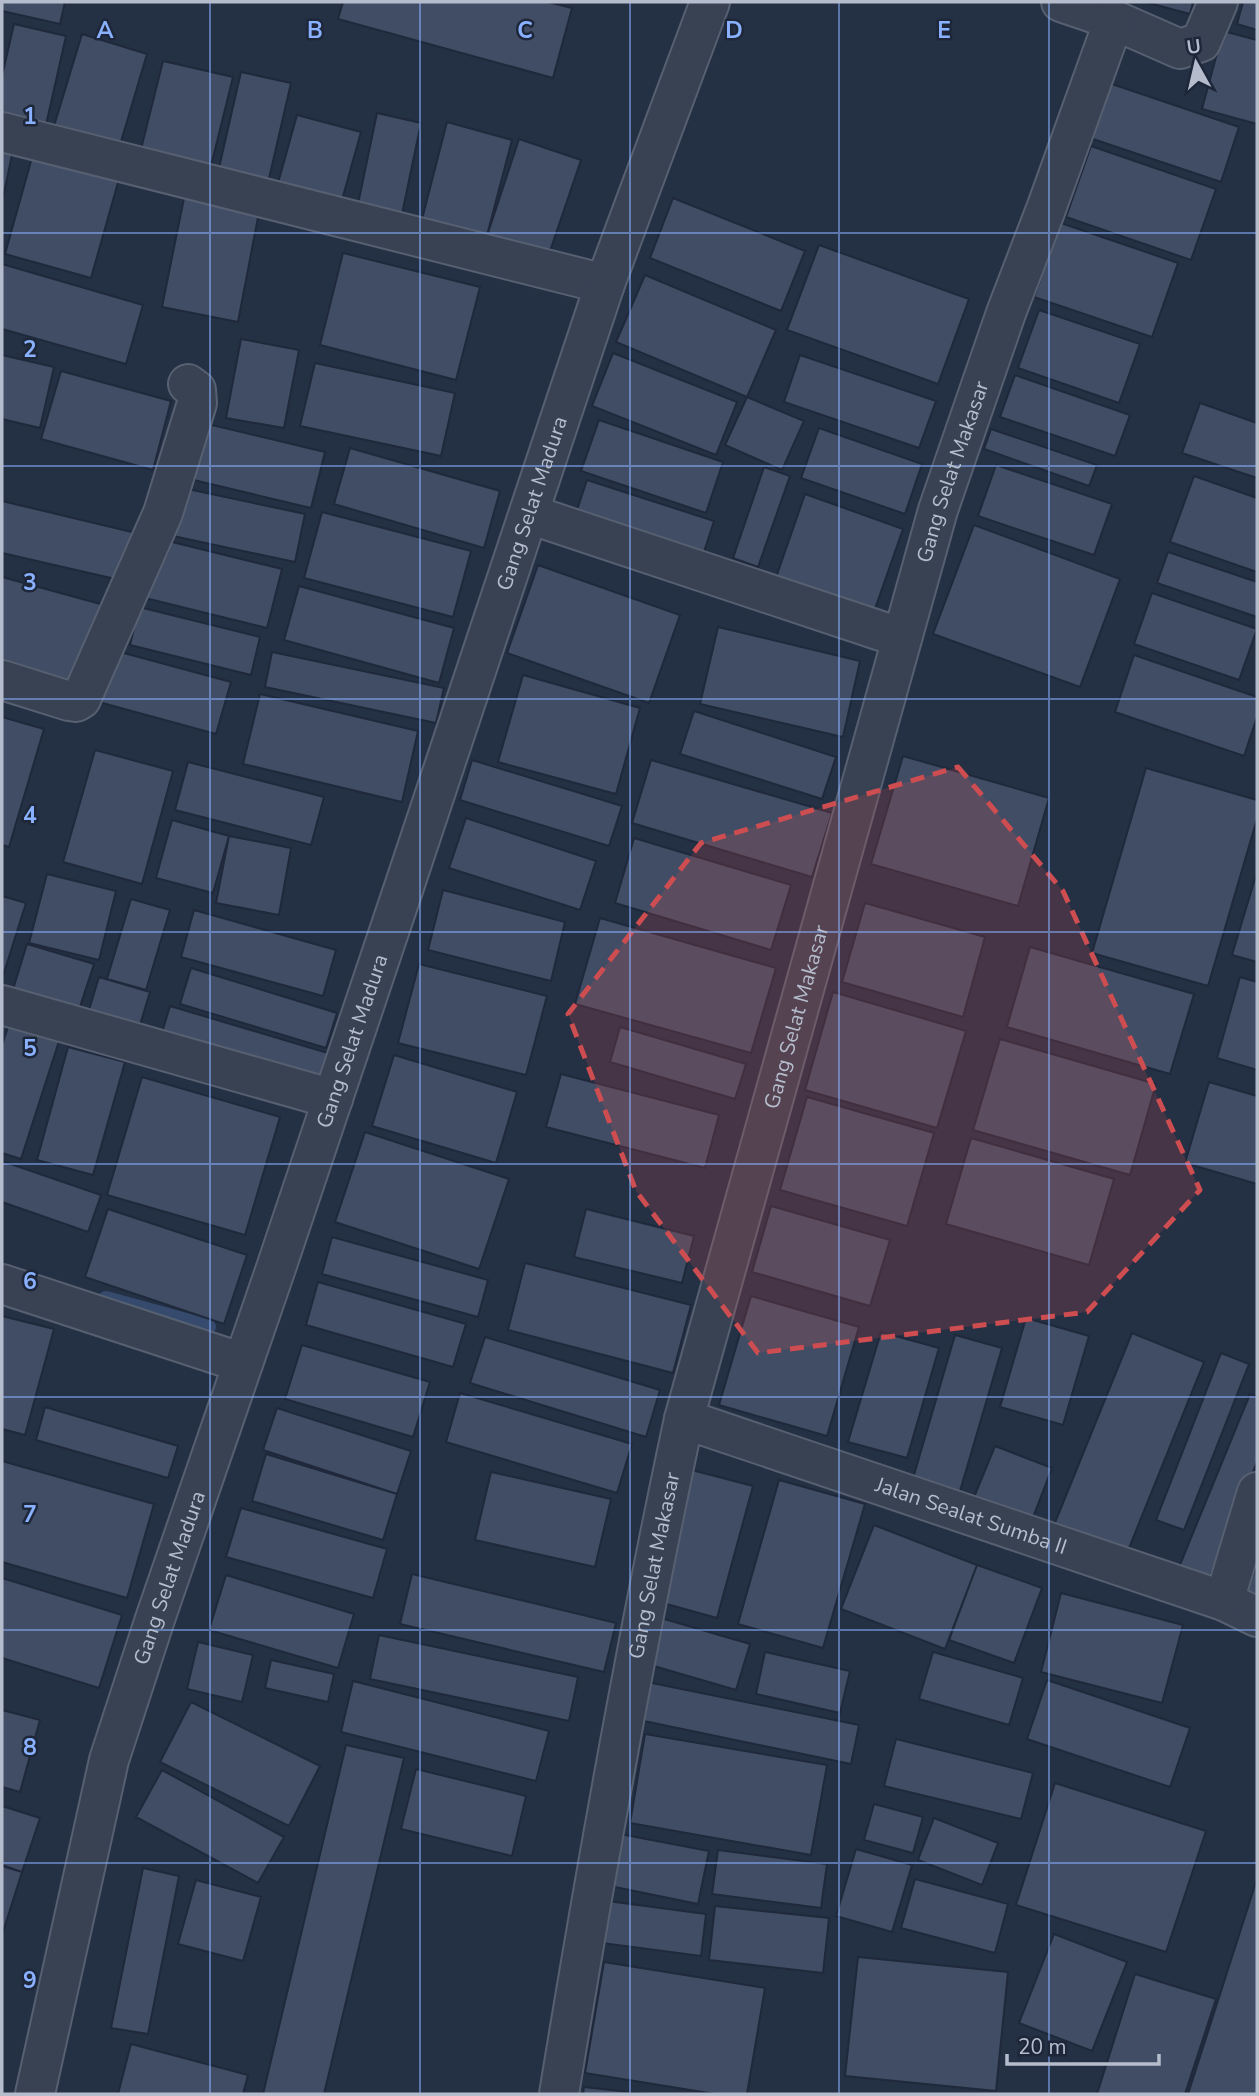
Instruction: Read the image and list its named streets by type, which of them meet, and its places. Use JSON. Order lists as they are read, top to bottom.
{
  "streets": {
    "street": ["Gang Selat Makasar", "Gang Selat Madura", "Jalan Sealat Sumba II"]
  },
  "crossings": [
    ["Gang Selat Makasar", "Jalan Sealat Sumba II"]
  ],
  "scale_bar": "20 m",
  "north": "top",
  "grid": {
    "columns": [
      "A",
      "B",
      "C",
      "D",
      "E"
    ],
    "rows": [
      "1",
      "2",
      "3",
      "4",
      "5",
      "6",
      "7",
      "8",
      "9"
    ]
  }
}
